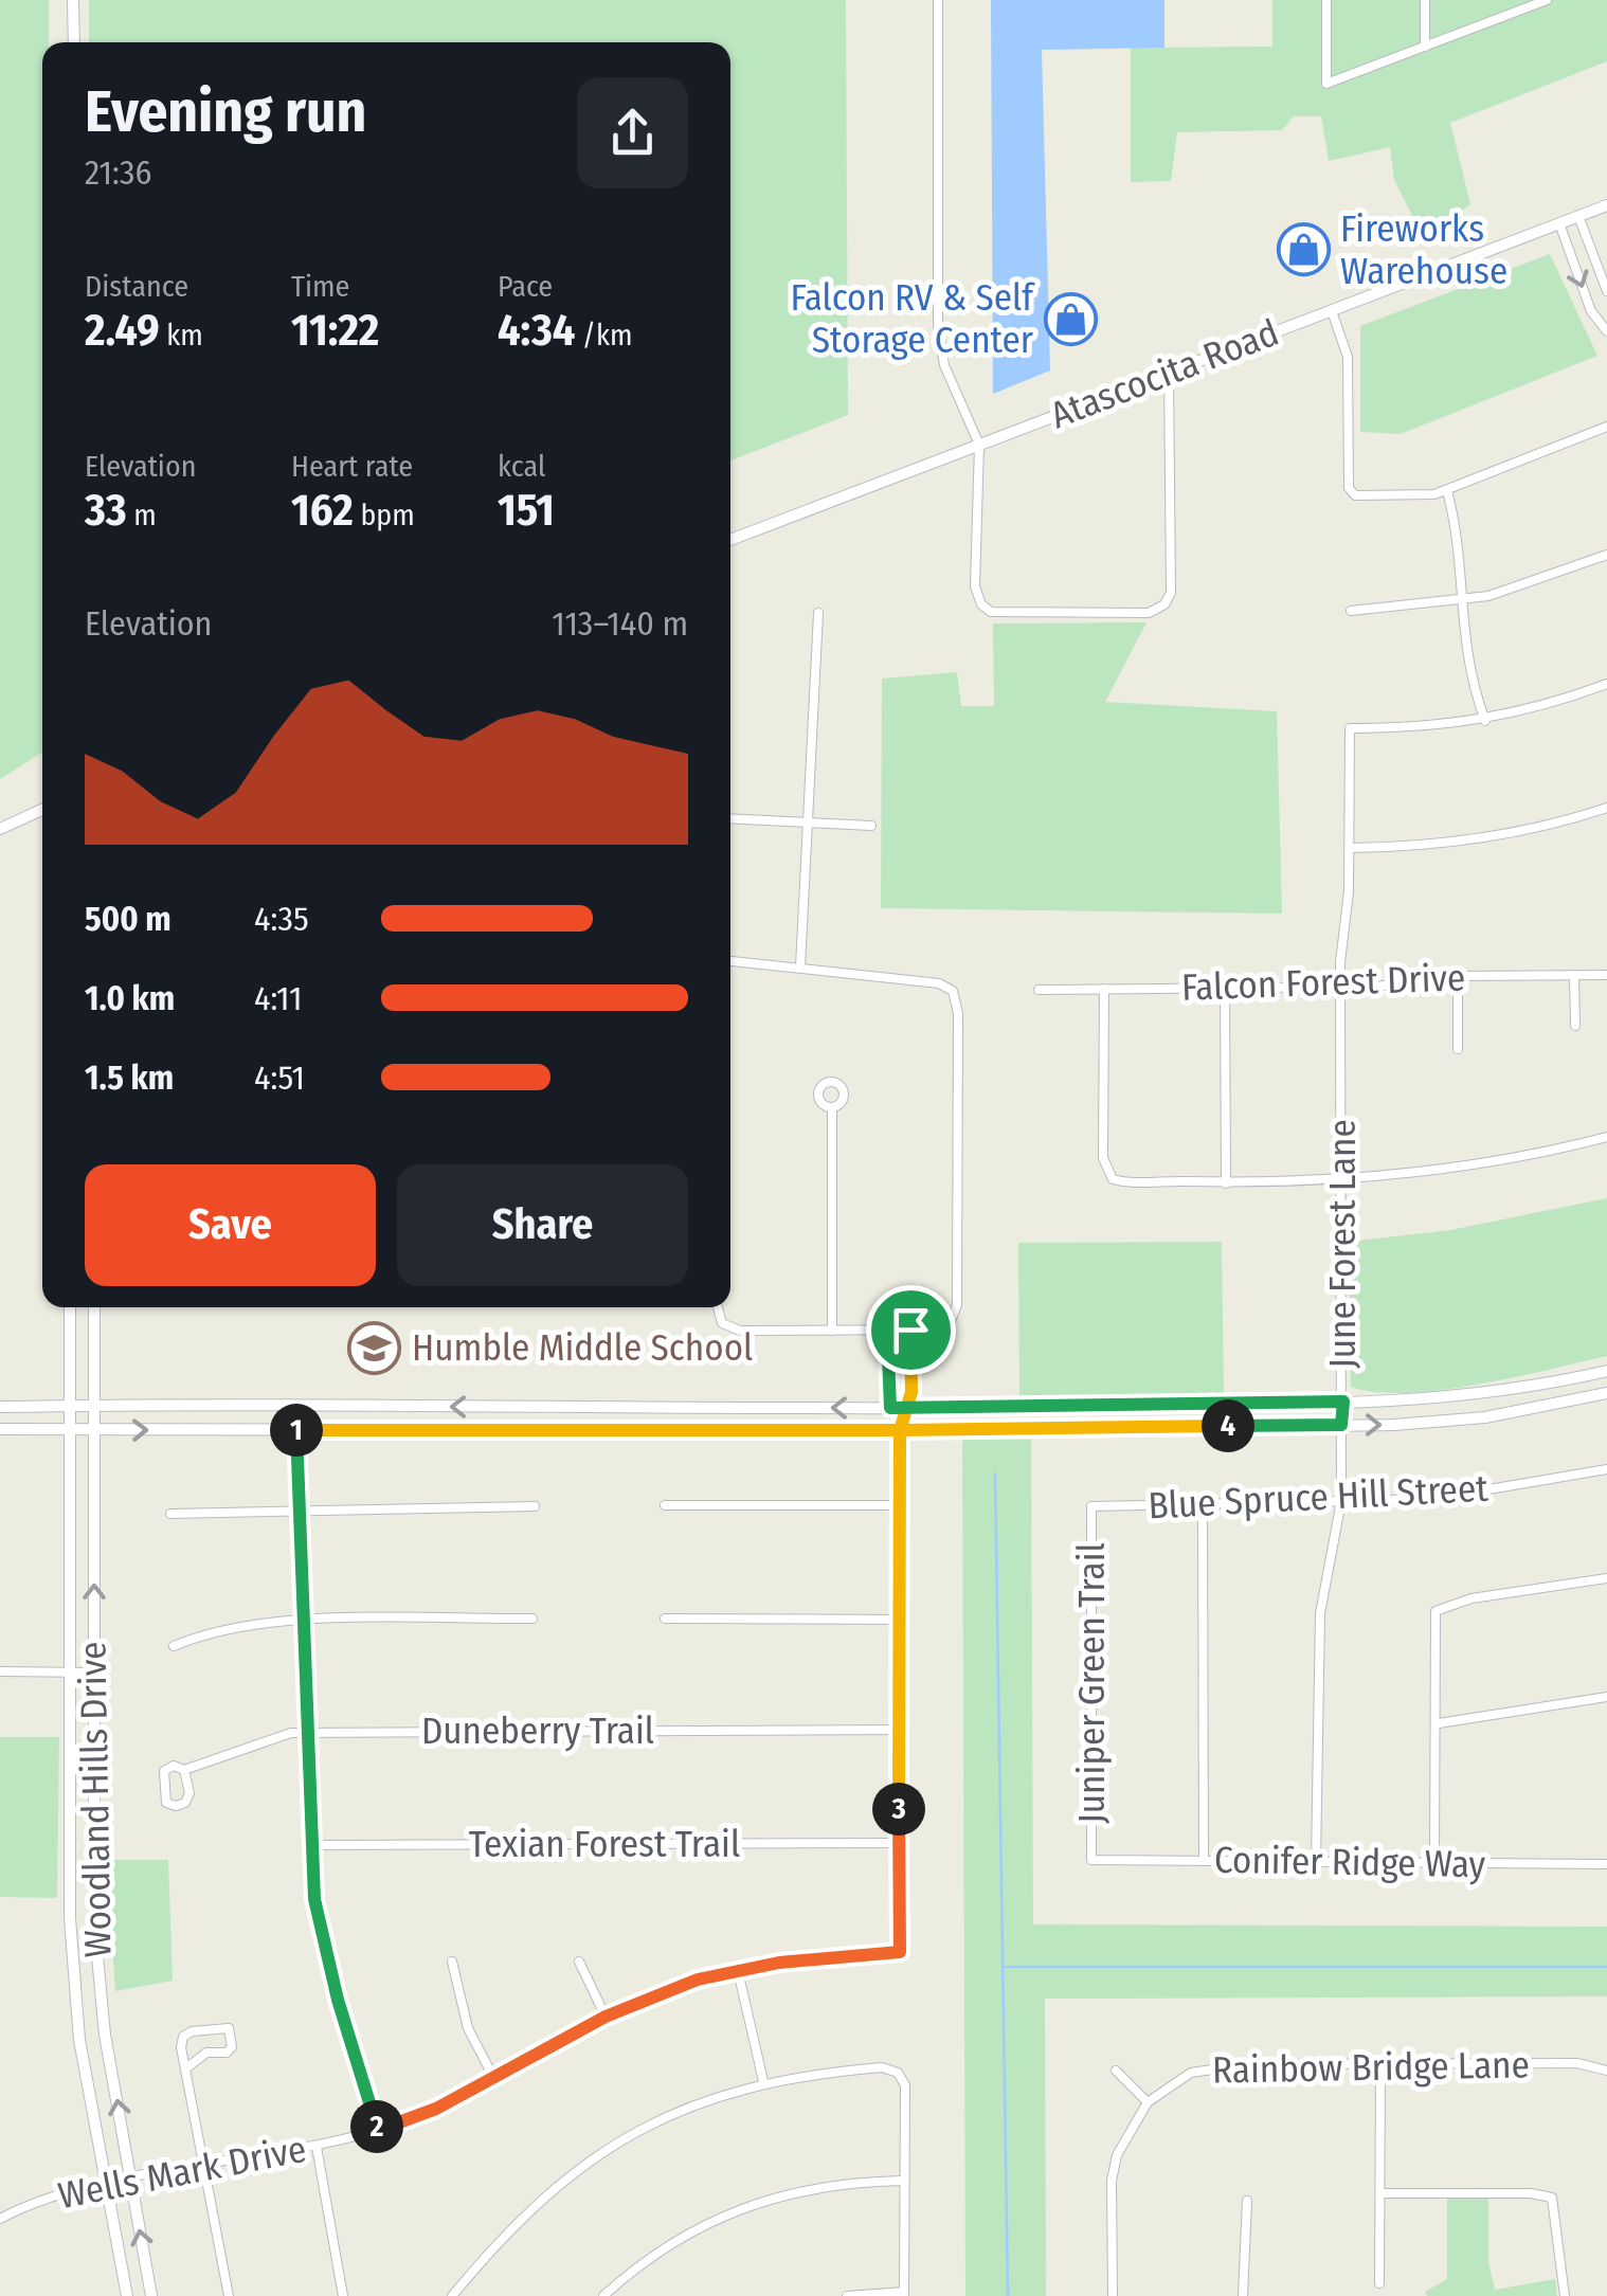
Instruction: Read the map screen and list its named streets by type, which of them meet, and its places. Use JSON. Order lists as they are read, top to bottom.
{
  "streets": {
    "main road": ["Atascocita Road", "Woodland Hills Drive"],
    "street": [
      "Falcon Forest Drive",
      "June Forest Lane",
      "Blue Spruce Hill Street",
      "Juniper Green Trail",
      "Duneberry Trail",
      "Texian Forest Trail",
      "Conifer Ridge Way",
      "Rainbow Bridge Lane",
      "Wells Mark Drive"
    ]
  },
  "crossings": [
    ["Falcon Forest Drive", "June Forest Lane"],
    ["June Forest Lane", "Blue Spruce Hill Street"],
    ["June Forest Lane", "Conifer Ridge Way"],
    ["Blue Spruce Hill Street", "Juniper Green Trail"],
    ["Juniper Green Trail", "Conifer Ridge Way"],
    ["Woodland Hills Drive", "Wells Mark Drive"],
    ["Texian Forest Trail", "Wells Mark Drive"]
  ],
  "places": {
    "shop": ["Fireworks Warehouse", "Falcon RV & Self Storage Center"],
    "school or university": ["Humble Middle School"]
  },
  "page": {
    "heading": ["Evening run", "21:36"],
    "stats": [
      ["Distance", "2.49 km"],
      ["Time", "11:22"],
      ["Pace", "4:34 /km"],
      ["Elevation", "33 m"],
      ["Heart rate", "162 bpm"],
      ["kcal", "151"]
    ],
    "chart": ["Elevation", "113–140 m"],
    "list": [
      {
        "name": "500 m",
        "note": "4:35"
      },
      {
        "name": "1.0 km",
        "note": "4:11"
      },
      {
        "name": "1.5 km",
        "note": "4:51"
      }
    ],
    "buttons": ["Save", "Share"],
    "pins": [
      "4",
      "1",
      "3",
      "2"
    ]
  }
}
